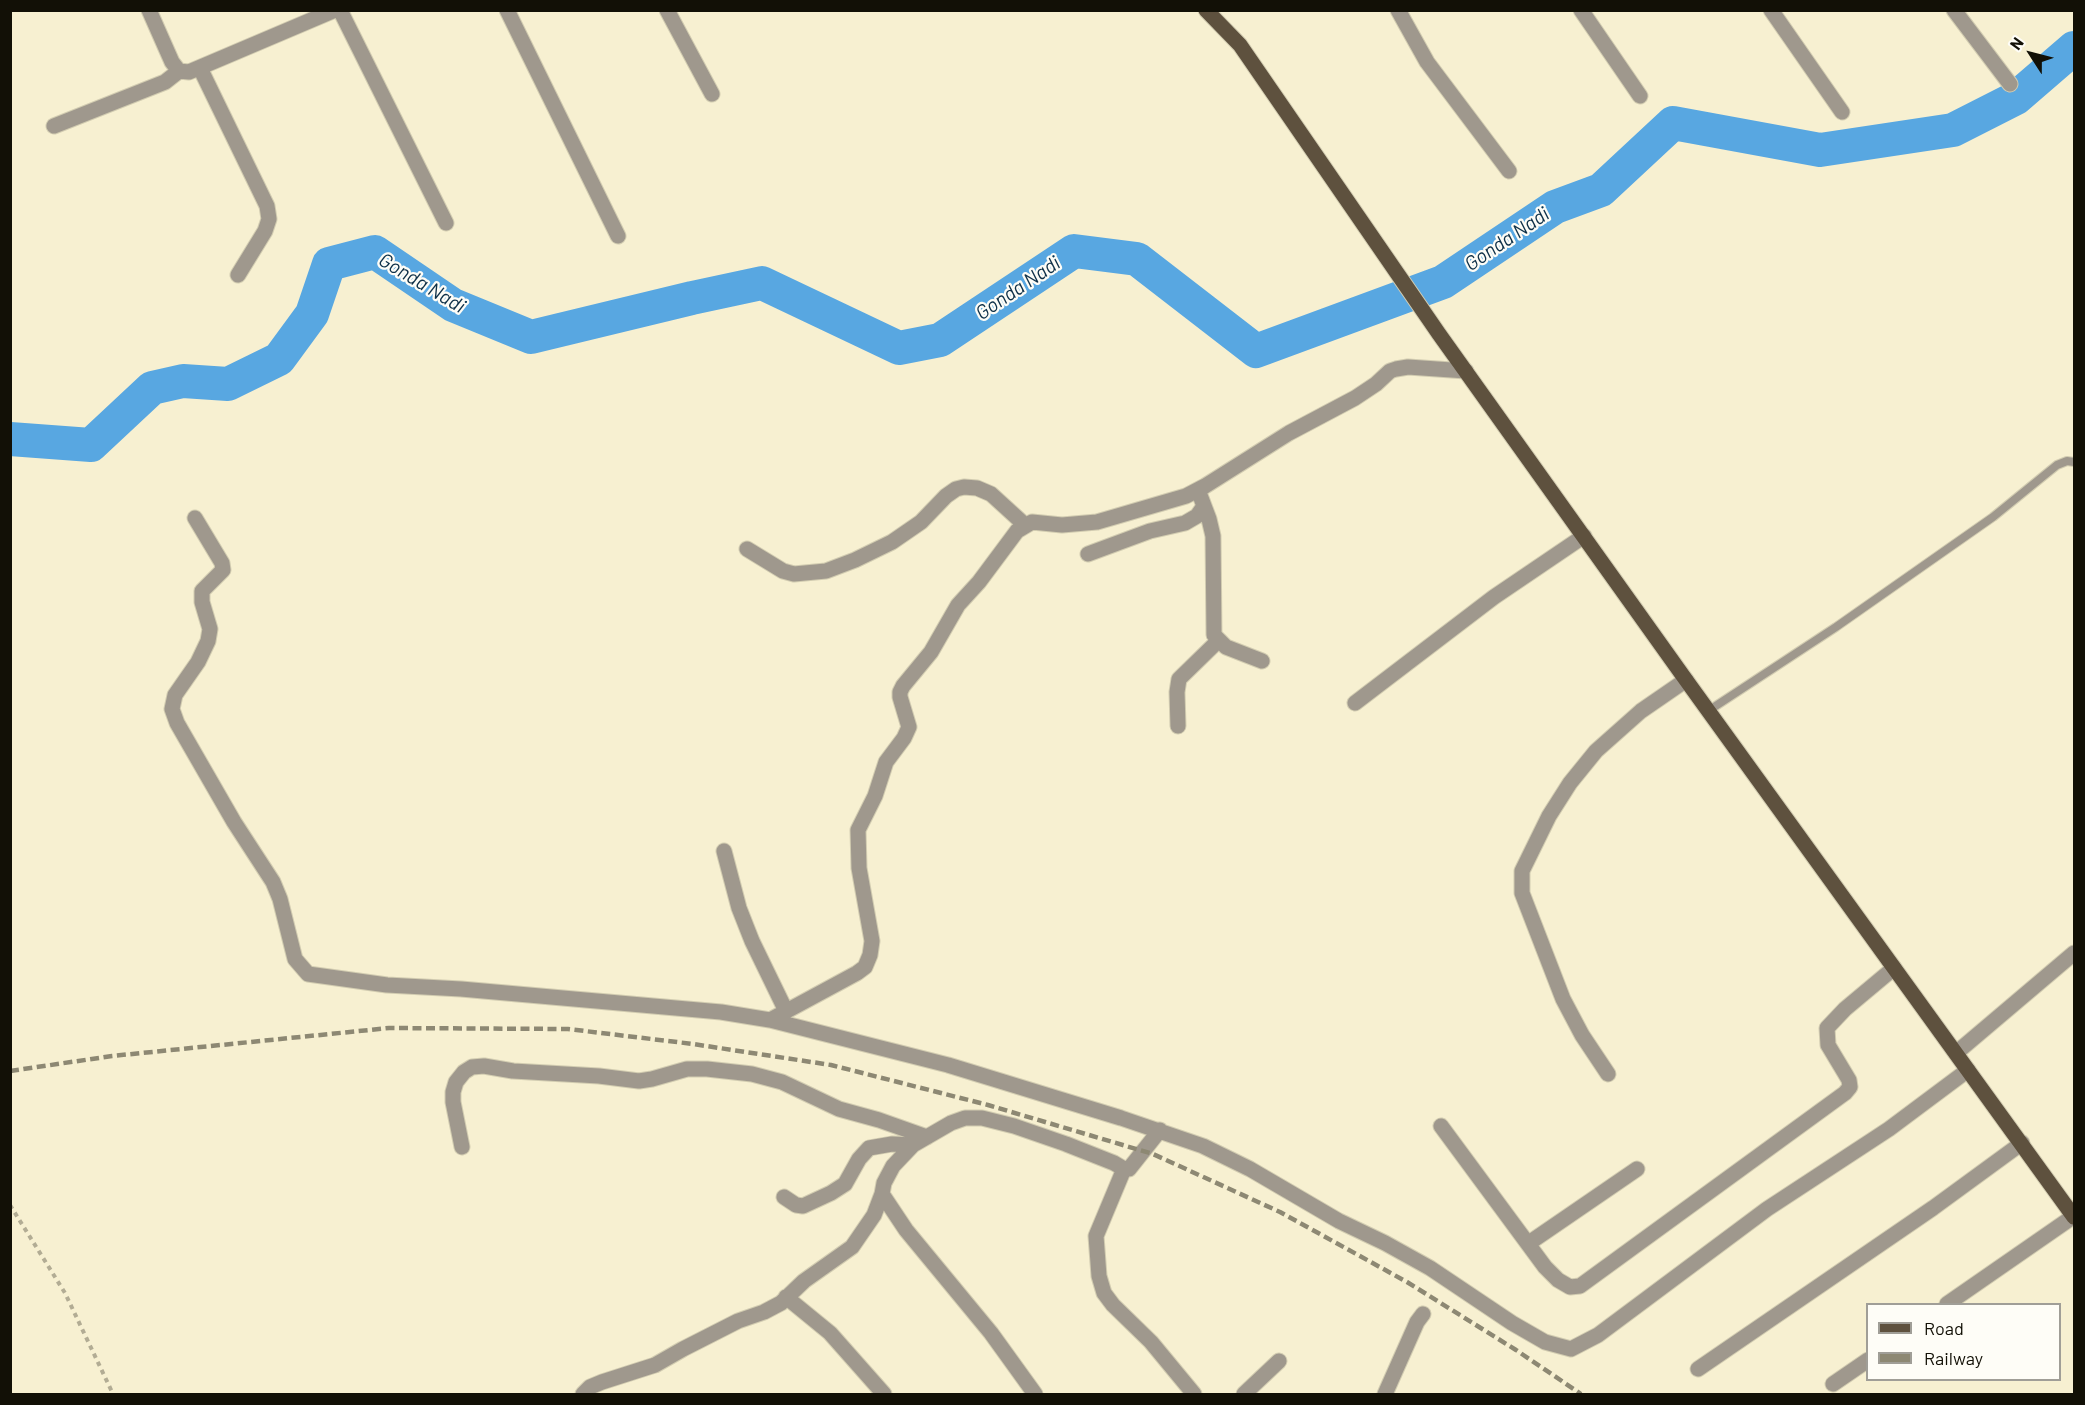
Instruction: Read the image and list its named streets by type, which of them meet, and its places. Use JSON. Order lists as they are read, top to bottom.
{
  "water": ["Gonda Nadi"],
  "legend": ["Road", "Railway"],
  "north": "top left"
}
